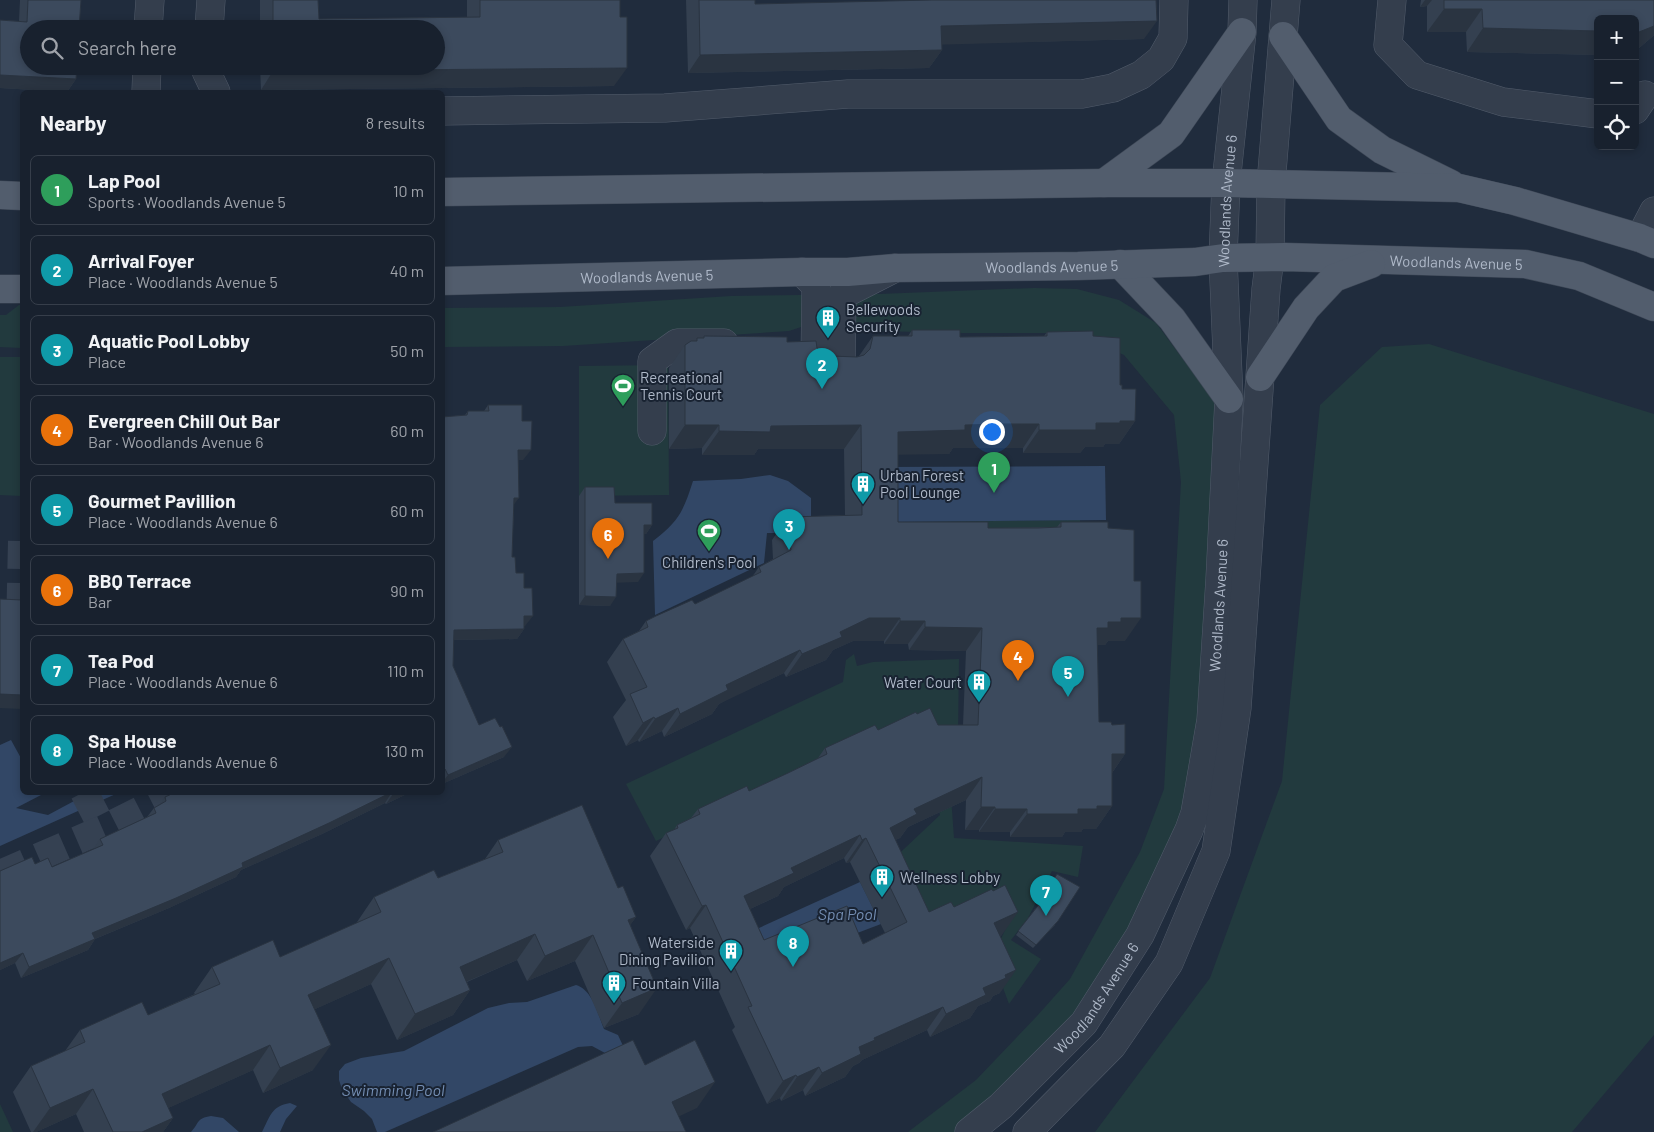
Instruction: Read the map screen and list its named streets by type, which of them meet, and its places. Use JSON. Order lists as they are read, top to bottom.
{
  "streets": {
    "main road": ["Woodlands Avenue 5"],
    "street": ["Woodlands Avenue 6"]
  },
  "crossings": [
    ["Woodlands Avenue 6", "Woodlands Avenue 5"]
  ],
  "water": ["Spa Pool", "Swimming Pool"],
  "places": {
    "building": [
      "Bellewoods Security",
      "Urban Forest Pool Lounge",
      "Water Court",
      "Wellness Lobby",
      "Waterside Dining Pavilion",
      "Fountain Villa"
    ],
    "sports": ["Recreational Tennis Court", "Children's Pool"]
  },
  "page": {
    "map_buttons": ["+", "−"],
    "search": "Search here",
    "heading": ["Nearby", "8 results"],
    "list": [
      {
        "mark": "1",
        "name": "Lap Pool",
        "note": "Sports · Woodlands Avenue 5",
        "value": "10 m"
      },
      {
        "mark": "2",
        "name": "Arrival Foyer",
        "note": "Place · Woodlands Avenue 5",
        "value": "40 m"
      },
      {
        "mark": "3",
        "name": "Aquatic Pool Lobby",
        "note": "Place",
        "value": "50 m"
      },
      {
        "mark": "4",
        "name": "Evergreen Chill Out Bar",
        "note": "Bar · Woodlands Avenue 6",
        "value": "60 m"
      },
      {
        "mark": "5",
        "name": "Gourmet Pavillion",
        "note": "Place · Woodlands Avenue 6",
        "value": "60 m"
      },
      {
        "mark": "6",
        "name": "BBQ Terrace",
        "note": "Bar",
        "value": "90 m"
      },
      {
        "mark": "7",
        "name": "Tea Pod",
        "note": "Place · Woodlands Avenue 6",
        "value": "110 m"
      },
      {
        "mark": "8",
        "name": "Spa House",
        "note": "Place · Woodlands Avenue 6",
        "value": "130 m"
      }
    ],
    "pins": [
      "2",
      "1",
      "3",
      "6",
      "4",
      "5",
      "7",
      "8"
    ]
  }
}
